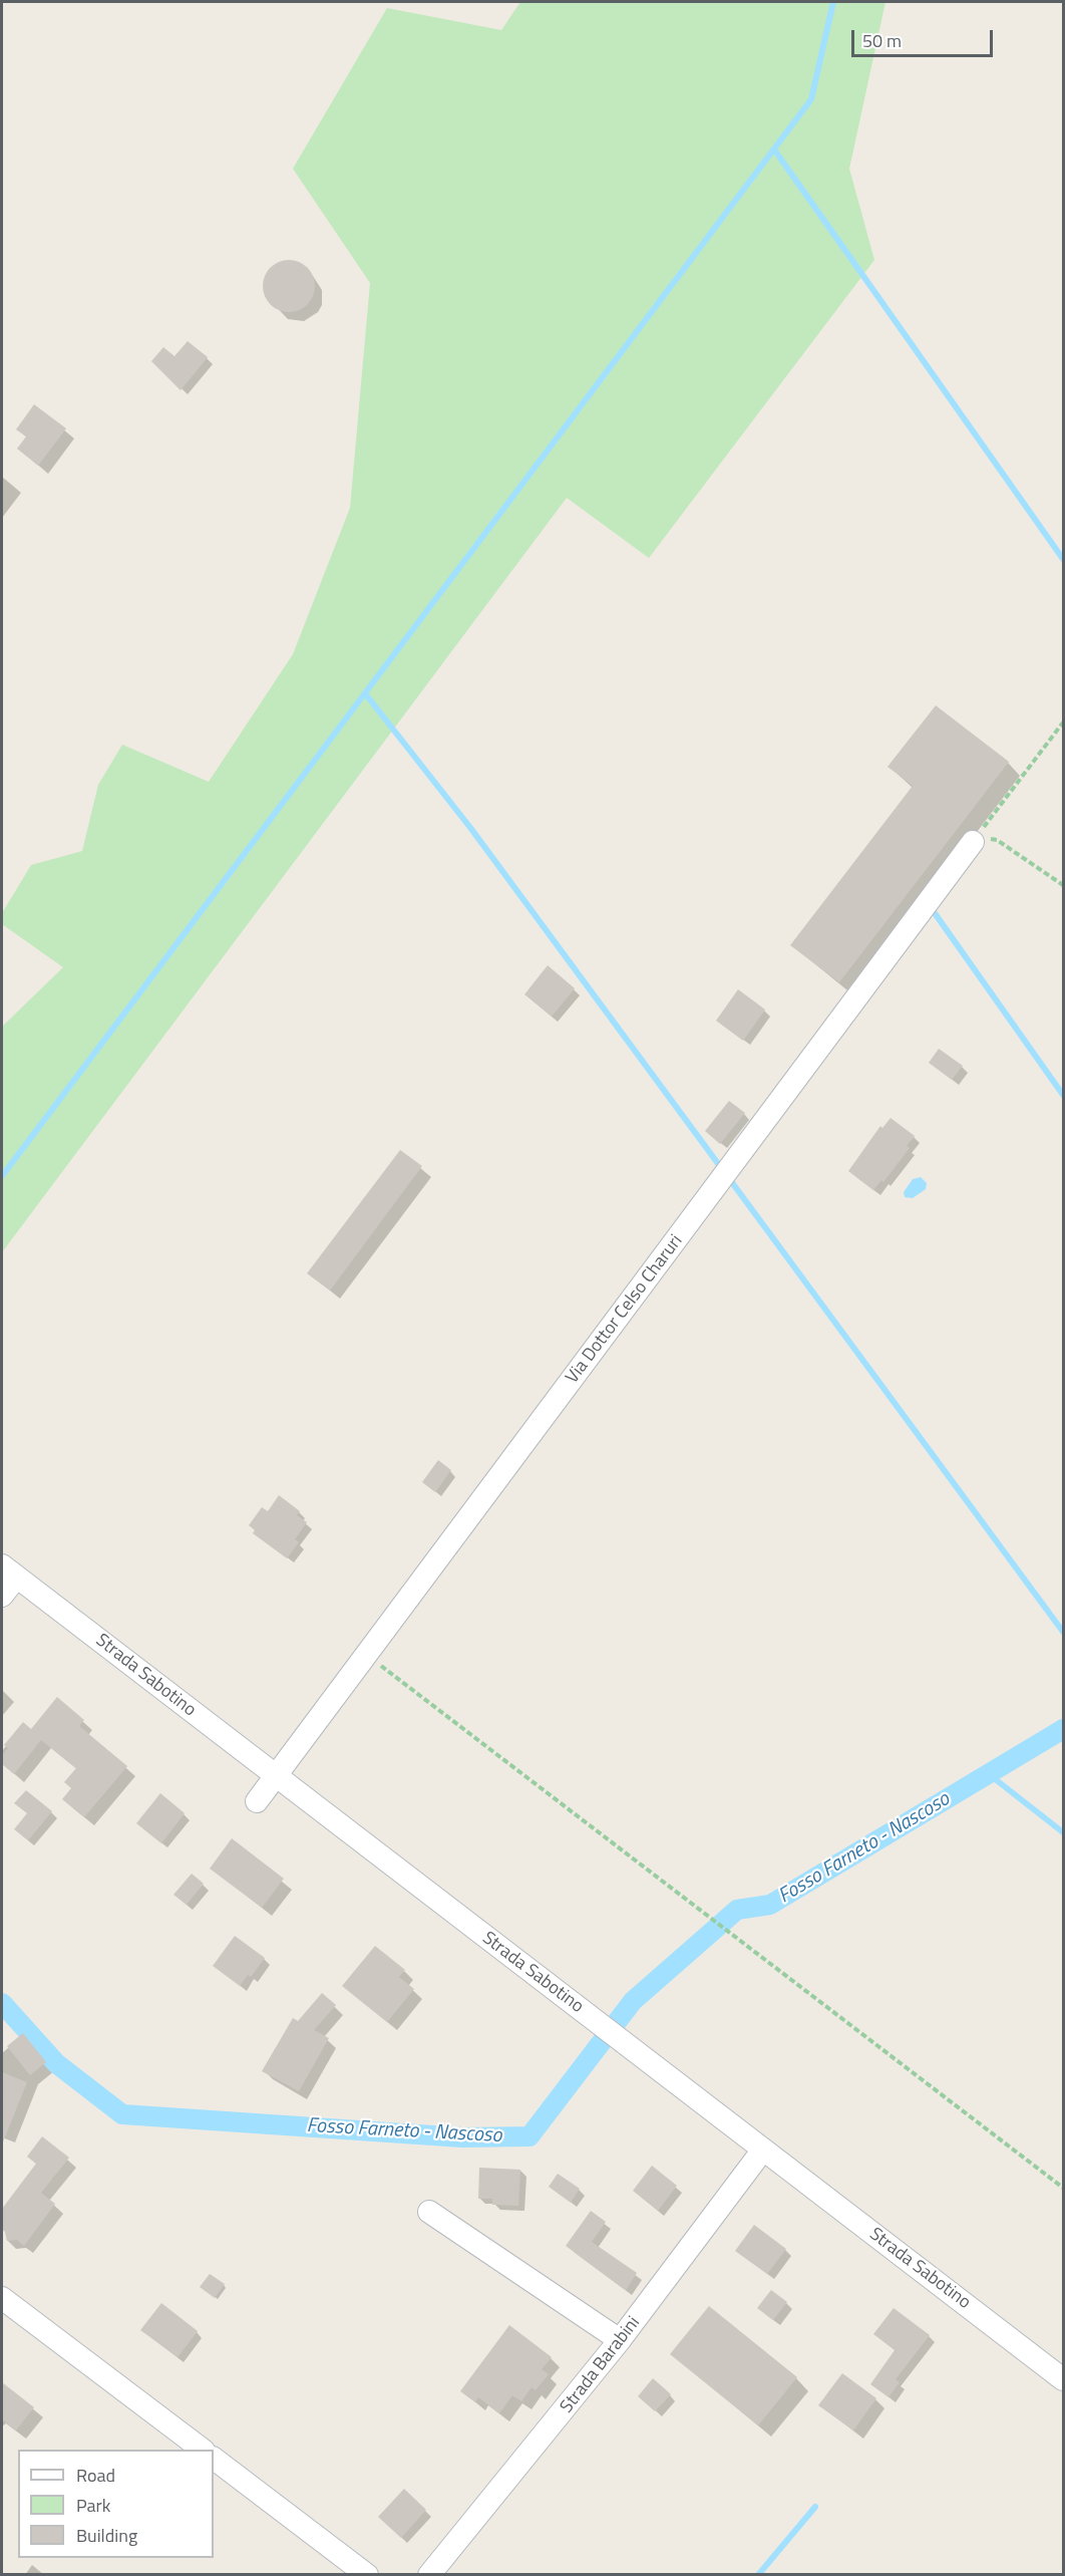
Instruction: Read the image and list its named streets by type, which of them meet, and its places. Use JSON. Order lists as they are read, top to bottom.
{
  "streets": {
    "street": ["Via Dottor Celso Charuri", "Strada Sabotino", "Strada Barabini"]
  },
  "crossings": [
    ["Via Dottor Celso Charuri", "Strada Sabotino"],
    ["Strada Sabotino", "Strada Barabini"]
  ],
  "water": ["Fosso Farneto - Nascoso"],
  "legend": ["Road", "Park", "Building"],
  "scale_bar": "50 m"
}
